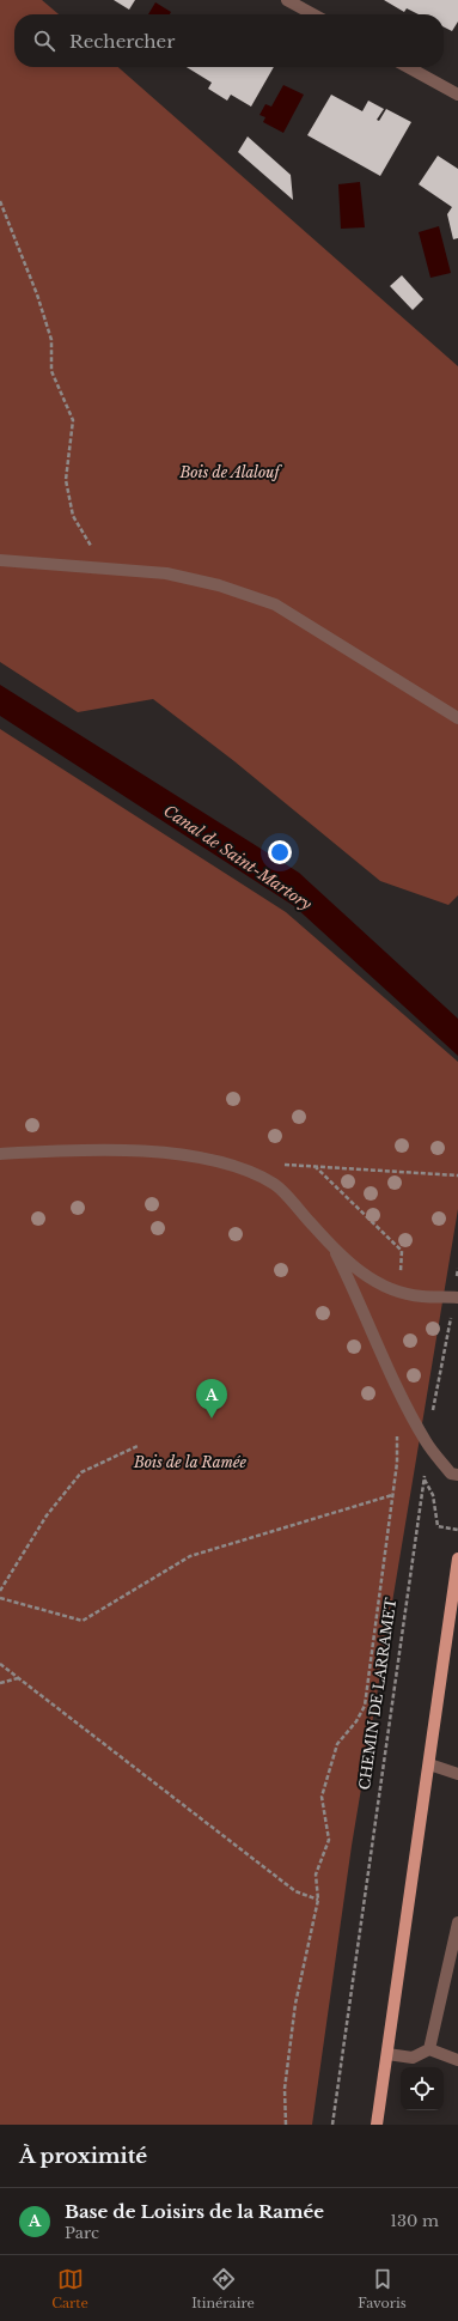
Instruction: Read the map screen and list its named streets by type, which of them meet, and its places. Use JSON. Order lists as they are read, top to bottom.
{
  "streets": {
    "path": ["CHEMIN DE LARRAMET"]
  },
  "water": ["Canal de Saint-Martory"],
  "parks": ["Bois de Alalouf", "Bois de la Ramée"],
  "page": {
    "search": "Rechercher",
    "pins": "A",
    "heading": "À proximité",
    "list": [
      {
        "mark": "A",
        "name": "Base de Loisirs de la Ramée",
        "note": "Parc",
        "value": "130 m"
      }
    ],
    "nav": ["Carte", "Itinéraire", "Favoris"]
  }
}
